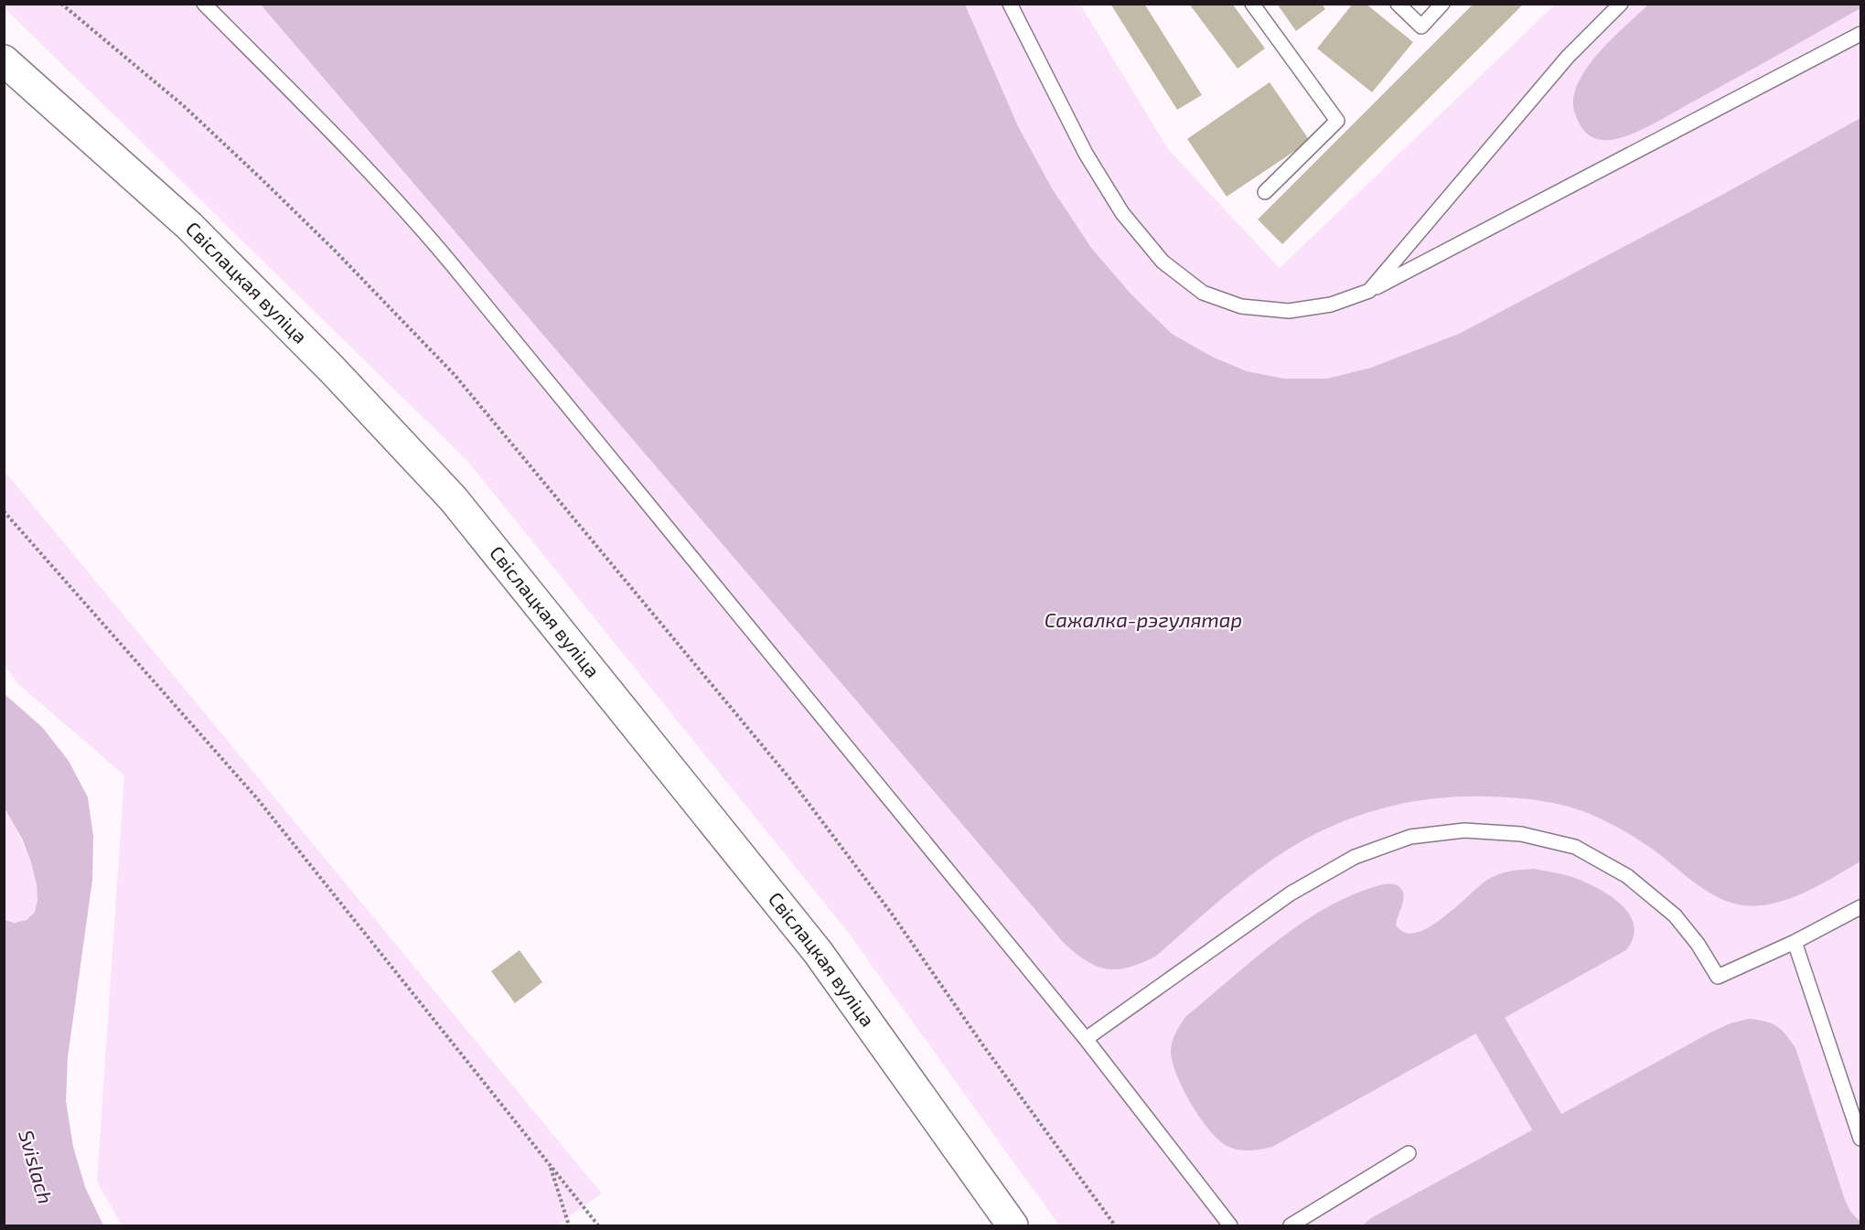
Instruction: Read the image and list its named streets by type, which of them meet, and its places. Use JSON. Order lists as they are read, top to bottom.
{
  "streets": {
    "main road": ["Свіслацкая вуліца"]
  },
  "water": ["Сажалка-рэгулятар", "Svislach"]
}
